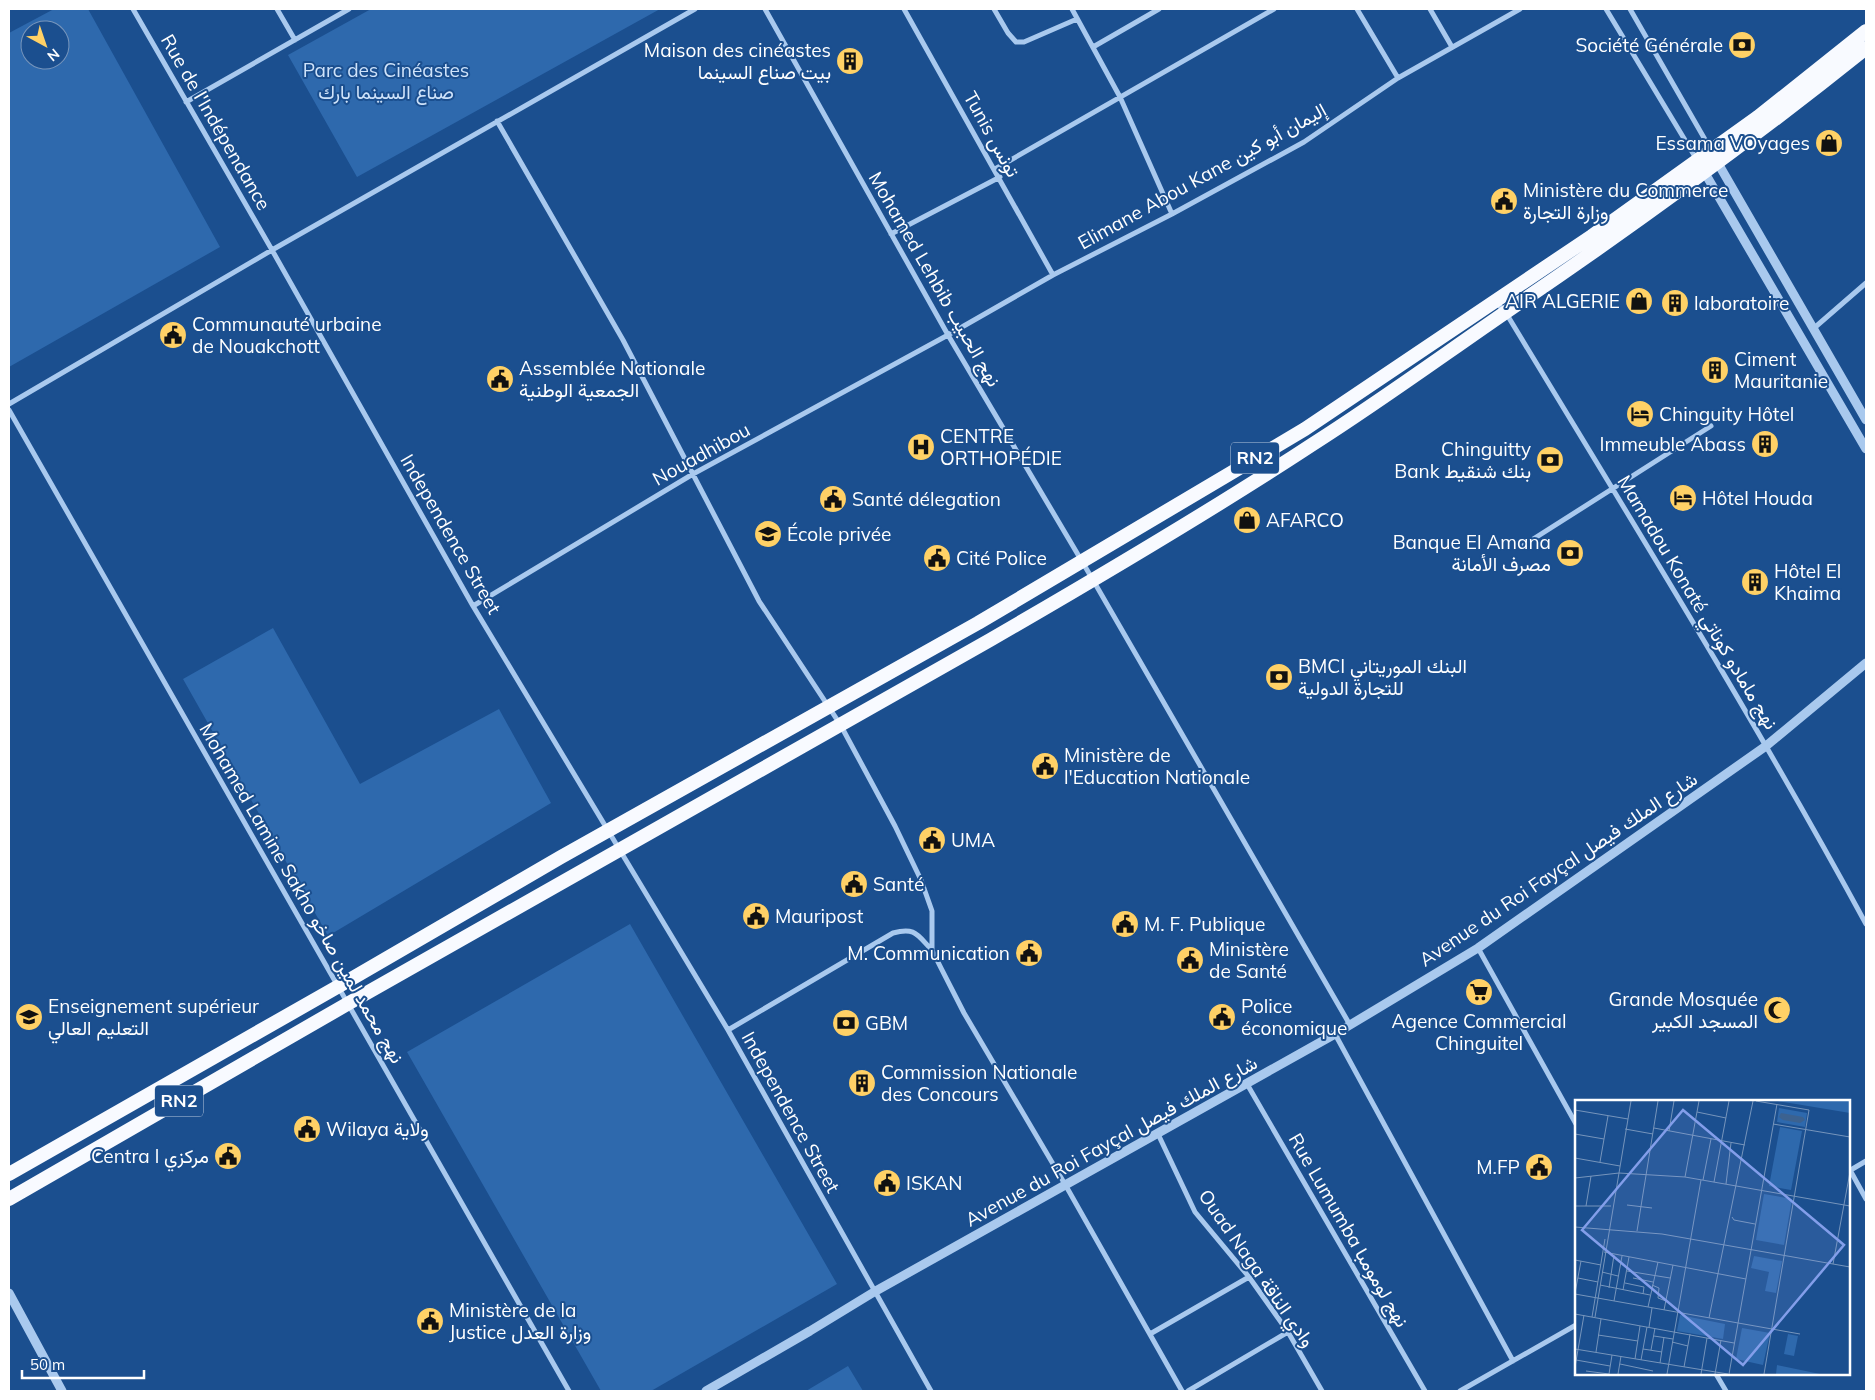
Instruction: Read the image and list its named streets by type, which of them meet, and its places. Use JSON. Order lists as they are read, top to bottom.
{
  "streets": {
    "highway": ["RN2"],
    "street": [
      "Rue de l'Indépendance",
      "Tunis تونس",
      "Elimane Abou Kane إليمان أبو كين",
      "Mohamed Lehbib نهج الحبيب",
      "Nouadhibou",
      "Independence Street",
      "Mamadou Konaté نهج مامادو كوناتي",
      "Avenue du Roi Fayçal شارع الملك فيصل",
      "Mohamed Lamine Sakho نهج محمد لمين صاخو",
      "Rue Lumumba نهج لومومبا",
      "Ouad Naga وادي الناقة"
    ]
  },
  "crossings": [
    ["Rue de l'Indépendance", "Independence Street"],
    ["Tunis تونس", "Elimane Abou Kane إليمان أبو كين"],
    ["Elimane Abou Kane إليمان أبو كين", "Mohamed Lehbib نهج الحبيب"],
    ["Elimane Abou Kane إليمان أبو كين", "Nouadhibou"],
    ["Mohamed Lehbib نهج الحبيب", "Nouadhibou"],
    ["Mohamed Lehbib نهج الحبيب", "RN2"],
    ["Nouadhibou", "Independence Street"],
    ["RN2", "Independence Street"],
    ["RN2", "Mamadou Konaté نهج مامادو كوناتي"],
    ["RN2", "Mohamed Lamine Sakho نهج محمد لمين صاخو"],
    ["Independence Street", "Avenue du Roi Fayçal شارع الملك فيصل"],
    ["Mamadou Konaté نهج مامادو كوناتي", "Avenue du Roi Fayçal شارع الملك فيصل"],
    ["Avenue du Roi Fayçal شارع الملك فيصل", "Rue Lumumba نهج لومومبا"],
    ["Avenue du Roi Fayçal شارع الملك فيصل", "Ouad Naga وادي الناقة"]
  ],
  "parks": ["Parc des Cinéastes صناع السينما بارك"],
  "places": {
    "bank": [
      "Société Générale",
      "Chinguitty Bank بنك شنقيط",
      "Banque El Amana مصرف الأمانة",
      "BMCI البنك الموريتاني للتجارة الدولية",
      "GBM"
    ],
    "building": [
      "Maison des cinéastes بيت صناع السينما",
      "laboratoire",
      "Ciment Mauritanie",
      "Immeuble Abass",
      "Hôtel El Khaima",
      "Commission Nationale des Concours"
    ],
    "shop": ["Essama VOyages", "AIR ALGERIE", "AFARCO"],
    "public building": [
      "Ministère du Commerce وزارة التجارة",
      "Communauté urbaine de Nouakchott",
      "Assemblée Nationale الجمعية الوطنية",
      "Santé délegation",
      "Cité Police",
      "Ministère de l'Education Nationale",
      "UMA",
      "Santé",
      "Mauripost",
      "M. F. Publique",
      "M. Communication",
      "Ministère de Santé",
      "Police économique",
      "Wilaya ولاية",
      "Centra l مركزي",
      "M.FP",
      "ISKAN",
      "Ministère de la Justice وزارة العدل"
    ],
    "hotel": ["Chinguity Hôtel", "Hôtel Houda"],
    "hospital": ["CENTRE ORTHOPÉDIE"],
    "school or university": ["École privée", "Enseignement supérieur التعليم العالي"],
    "supermarket": ["Agence Commercial Chinguitel"],
    "mosque": ["Grande Mosquée المسجد الكبير"]
  },
  "scale_bar": "50 m",
  "north": "bottom right"
}
